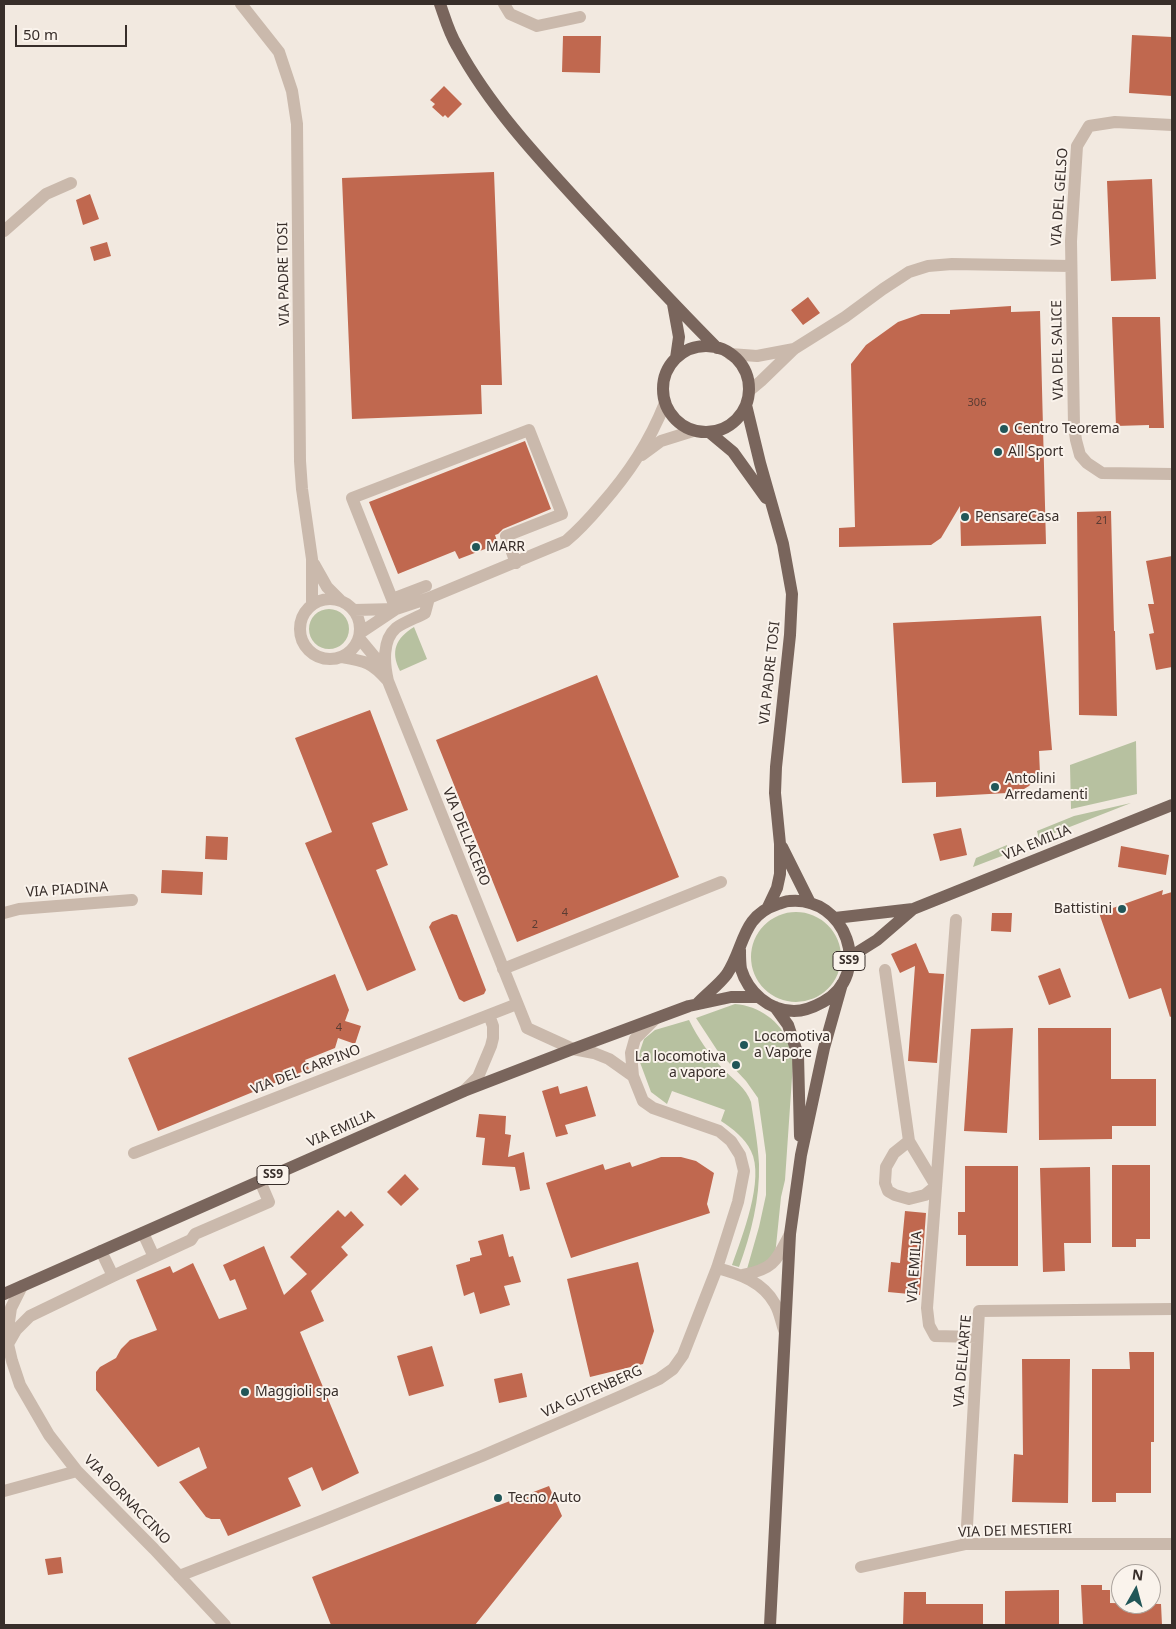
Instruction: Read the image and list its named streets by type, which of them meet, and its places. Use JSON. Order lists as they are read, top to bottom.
{
  "streets": {
    "main road": ["VIA PADRE TOSI", "VIA EMILIA", "SS9"],
    "street": [
      "VIA DEL GELSO",
      "VIA DEL SALICE",
      "VIA DELL'ACERO",
      "VIA PIADINA",
      "VIA DEL CARPINO",
      "VIA DELL'ARTE",
      "VIA GUTENBERG",
      "VIA BORNACCINO",
      "VIA DEI MESTIERI"
    ]
  },
  "crossings": [
    ["VIA DEL GELSO", "VIA DEL SALICE"],
    ["VIA PADRE TOSI", "VIA DELL'ACERO"],
    ["VIA PADRE TOSI", "VIA EMILIA"],
    ["VIA DELL'ACERO", "VIA EMILIA"],
    ["VIA EMILIA", "VIA DELL'ARTE"],
    ["VIA EMILIA", "VIA GUTENBERG"],
    ["VIA EMILIA", "VIA BORNACCINO"],
    ["VIA DELL'ARTE", "VIA DEI MESTIERI"],
    ["VIA GUTENBERG", "VIA BORNACCINO"]
  ],
  "places": [
    "Centro Teorema",
    "All Sport",
    "PensareCasa",
    "MARR",
    "Antolini Arredamenti",
    "Battistini",
    "Locomotiva a Vapore",
    "La locomotiva a vapore",
    "Maggioli spa",
    "Tecno Auto"
  ],
  "house_numbers": [
    "306",
    "21",
    "4",
    "2",
    "4"
  ],
  "scale_bar": "50 m",
  "north": "top"
}
